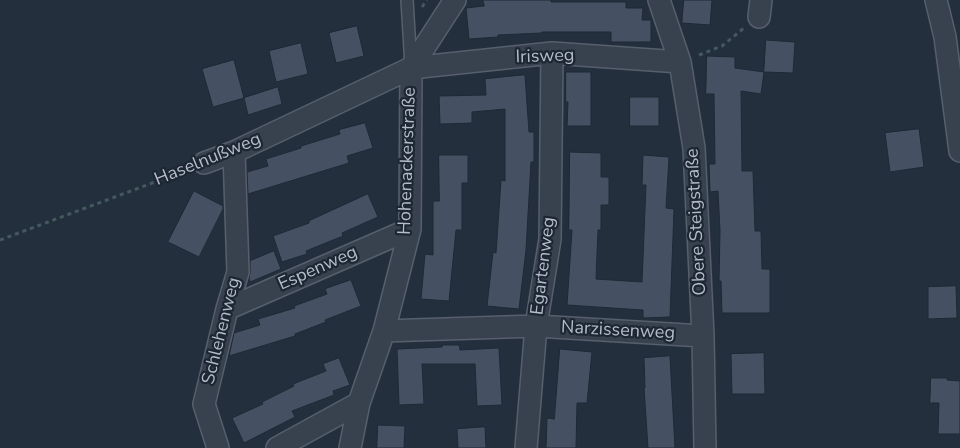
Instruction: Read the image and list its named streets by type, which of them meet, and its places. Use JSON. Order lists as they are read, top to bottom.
{
  "streets": {
    "street": [
      "Irisweg",
      "Haselnußweg",
      "Hohenackerstraße",
      "Obere Steigstraße",
      "Egartenweg",
      "Espenweg",
      "Schlehenweg",
      "Narzissenweg"
    ]
  },
  "crossings": [
    ["Irisweg", "Haselnußweg"],
    ["Irisweg", "Hohenackerstraße"],
    ["Irisweg", "Obere Steigstraße"],
    ["Irisweg", "Egartenweg"],
    ["Haselnußweg", "Hohenackerstraße"],
    ["Haselnußweg", "Schlehenweg"],
    ["Hohenackerstraße", "Espenweg"],
    ["Hohenackerstraße", "Narzissenweg"],
    ["Obere Steigstraße", "Narzissenweg"],
    ["Egartenweg", "Narzissenweg"],
    ["Espenweg", "Schlehenweg"]
  ]
}
